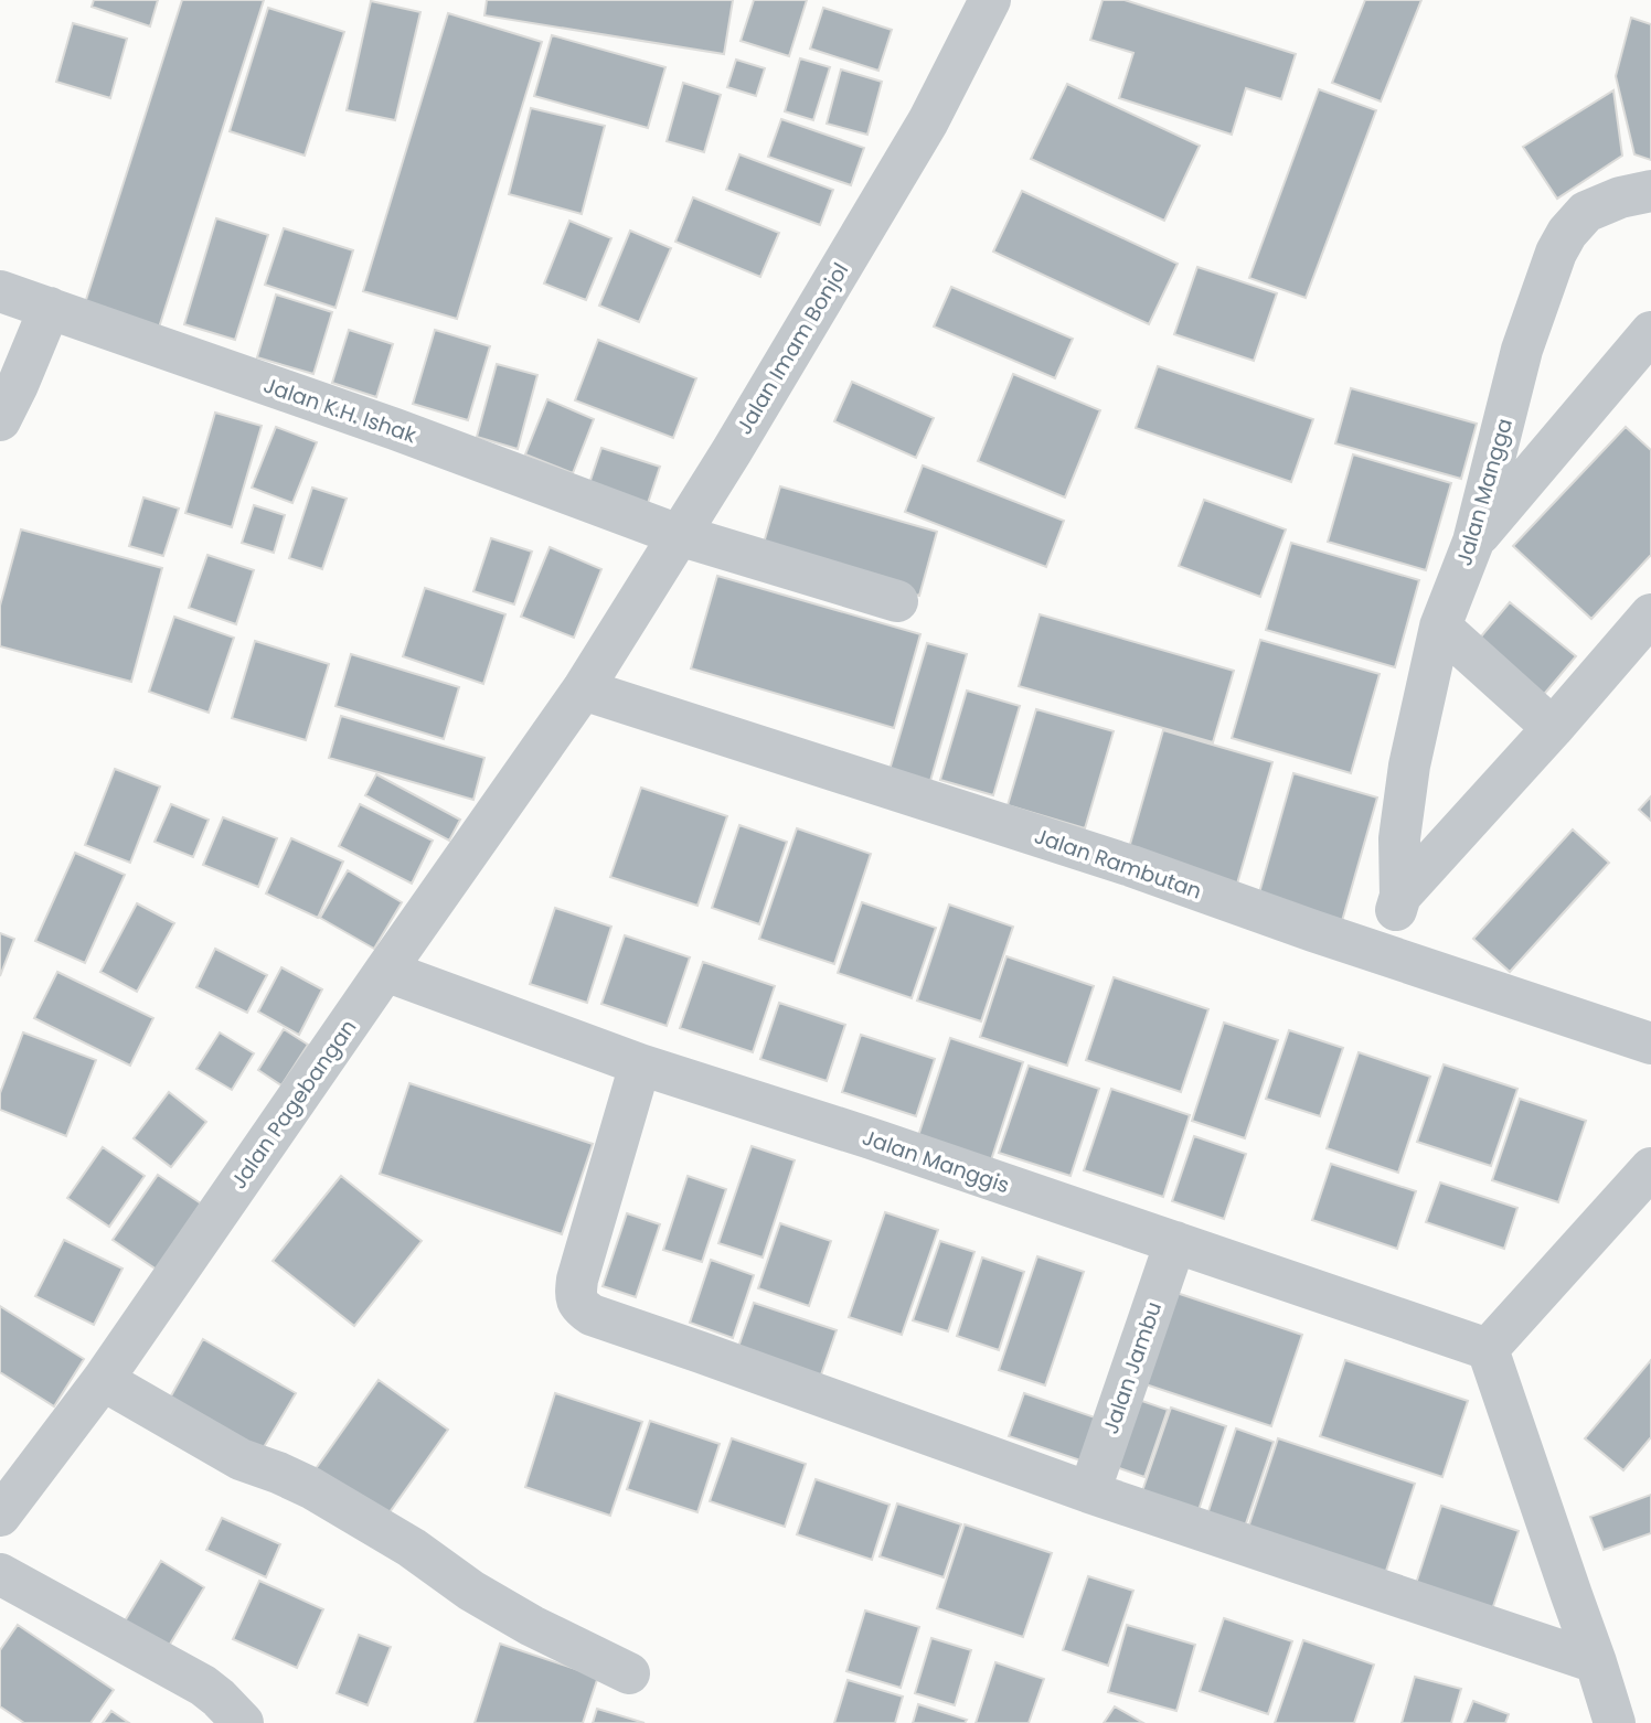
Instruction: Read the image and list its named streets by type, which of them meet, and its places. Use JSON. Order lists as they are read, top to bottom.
{
  "streets": {
    "street": [
      "Jalan Imam Bonjol",
      "Jalan K.H. Ishak",
      "Jalan Mangga",
      "Jalan Rambutan",
      "Jalan Pagebangan",
      "Jalan Manggis",
      "Jalan Jambu"
    ]
  },
  "crossings": [
    ["Jalan Imam Bonjol", "Jalan K.H. Ishak"],
    ["Jalan Imam Bonjol", "Jalan Rambutan"],
    ["Jalan Imam Bonjol", "Jalan Pagebangan"],
    ["Jalan Rambutan", "Jalan Pagebangan"],
    ["Jalan Pagebangan", "Jalan Manggis"],
    ["Jalan Manggis", "Jalan Jambu"]
  ]
}
